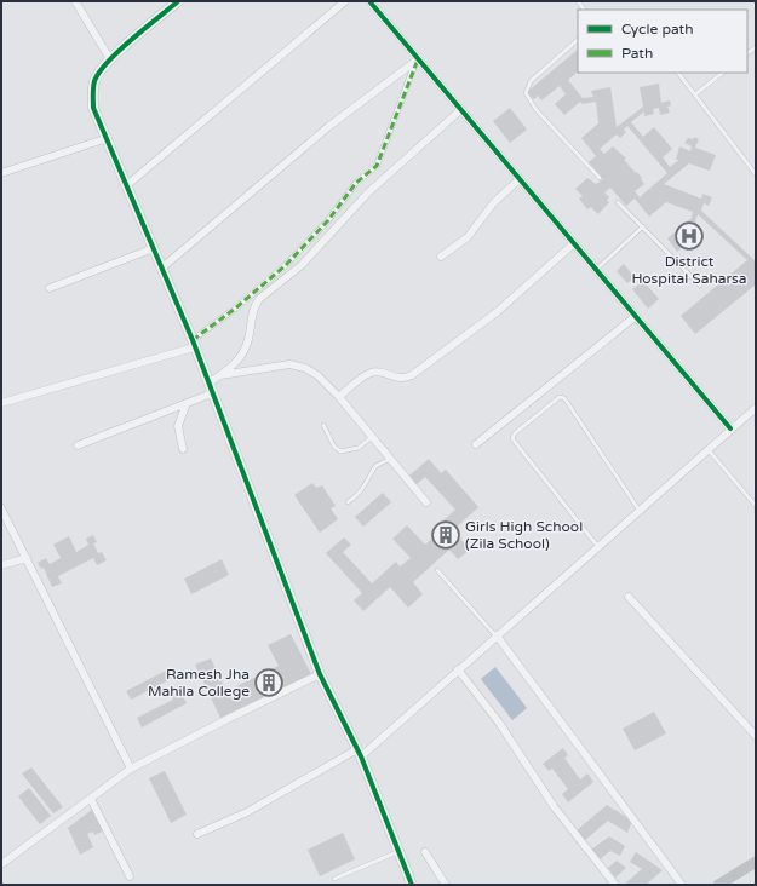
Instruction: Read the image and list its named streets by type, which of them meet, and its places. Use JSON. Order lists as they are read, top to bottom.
{
  "places": {
    "hospital": ["District Hospital Saharsa"],
    "building": ["Girls High School (Zila School)", "Ramesh Jha Mahila College"]
  },
  "legend": ["Cycle path", "Path"]
}
